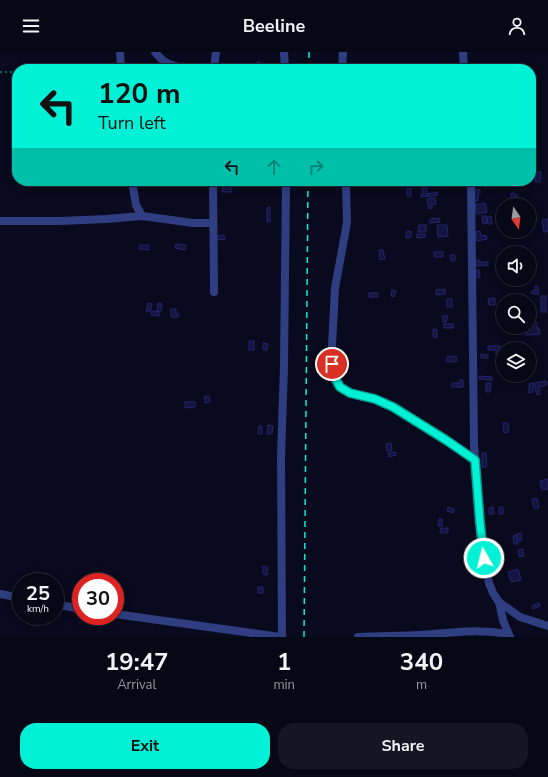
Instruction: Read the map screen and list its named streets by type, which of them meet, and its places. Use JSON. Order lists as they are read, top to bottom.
{
  "north": "bottom",
  "page": {
    "header": "Beeline",
    "turn": ["120 m", "Turn left"],
    "speed": "25 km/h",
    "limit": "30",
    "eta": [
      "19:47",
      "Arrival",
      "1",
      "min",
      "340",
      "m"
    ],
    "buttons": ["Exit", "Share"]
  }
}
